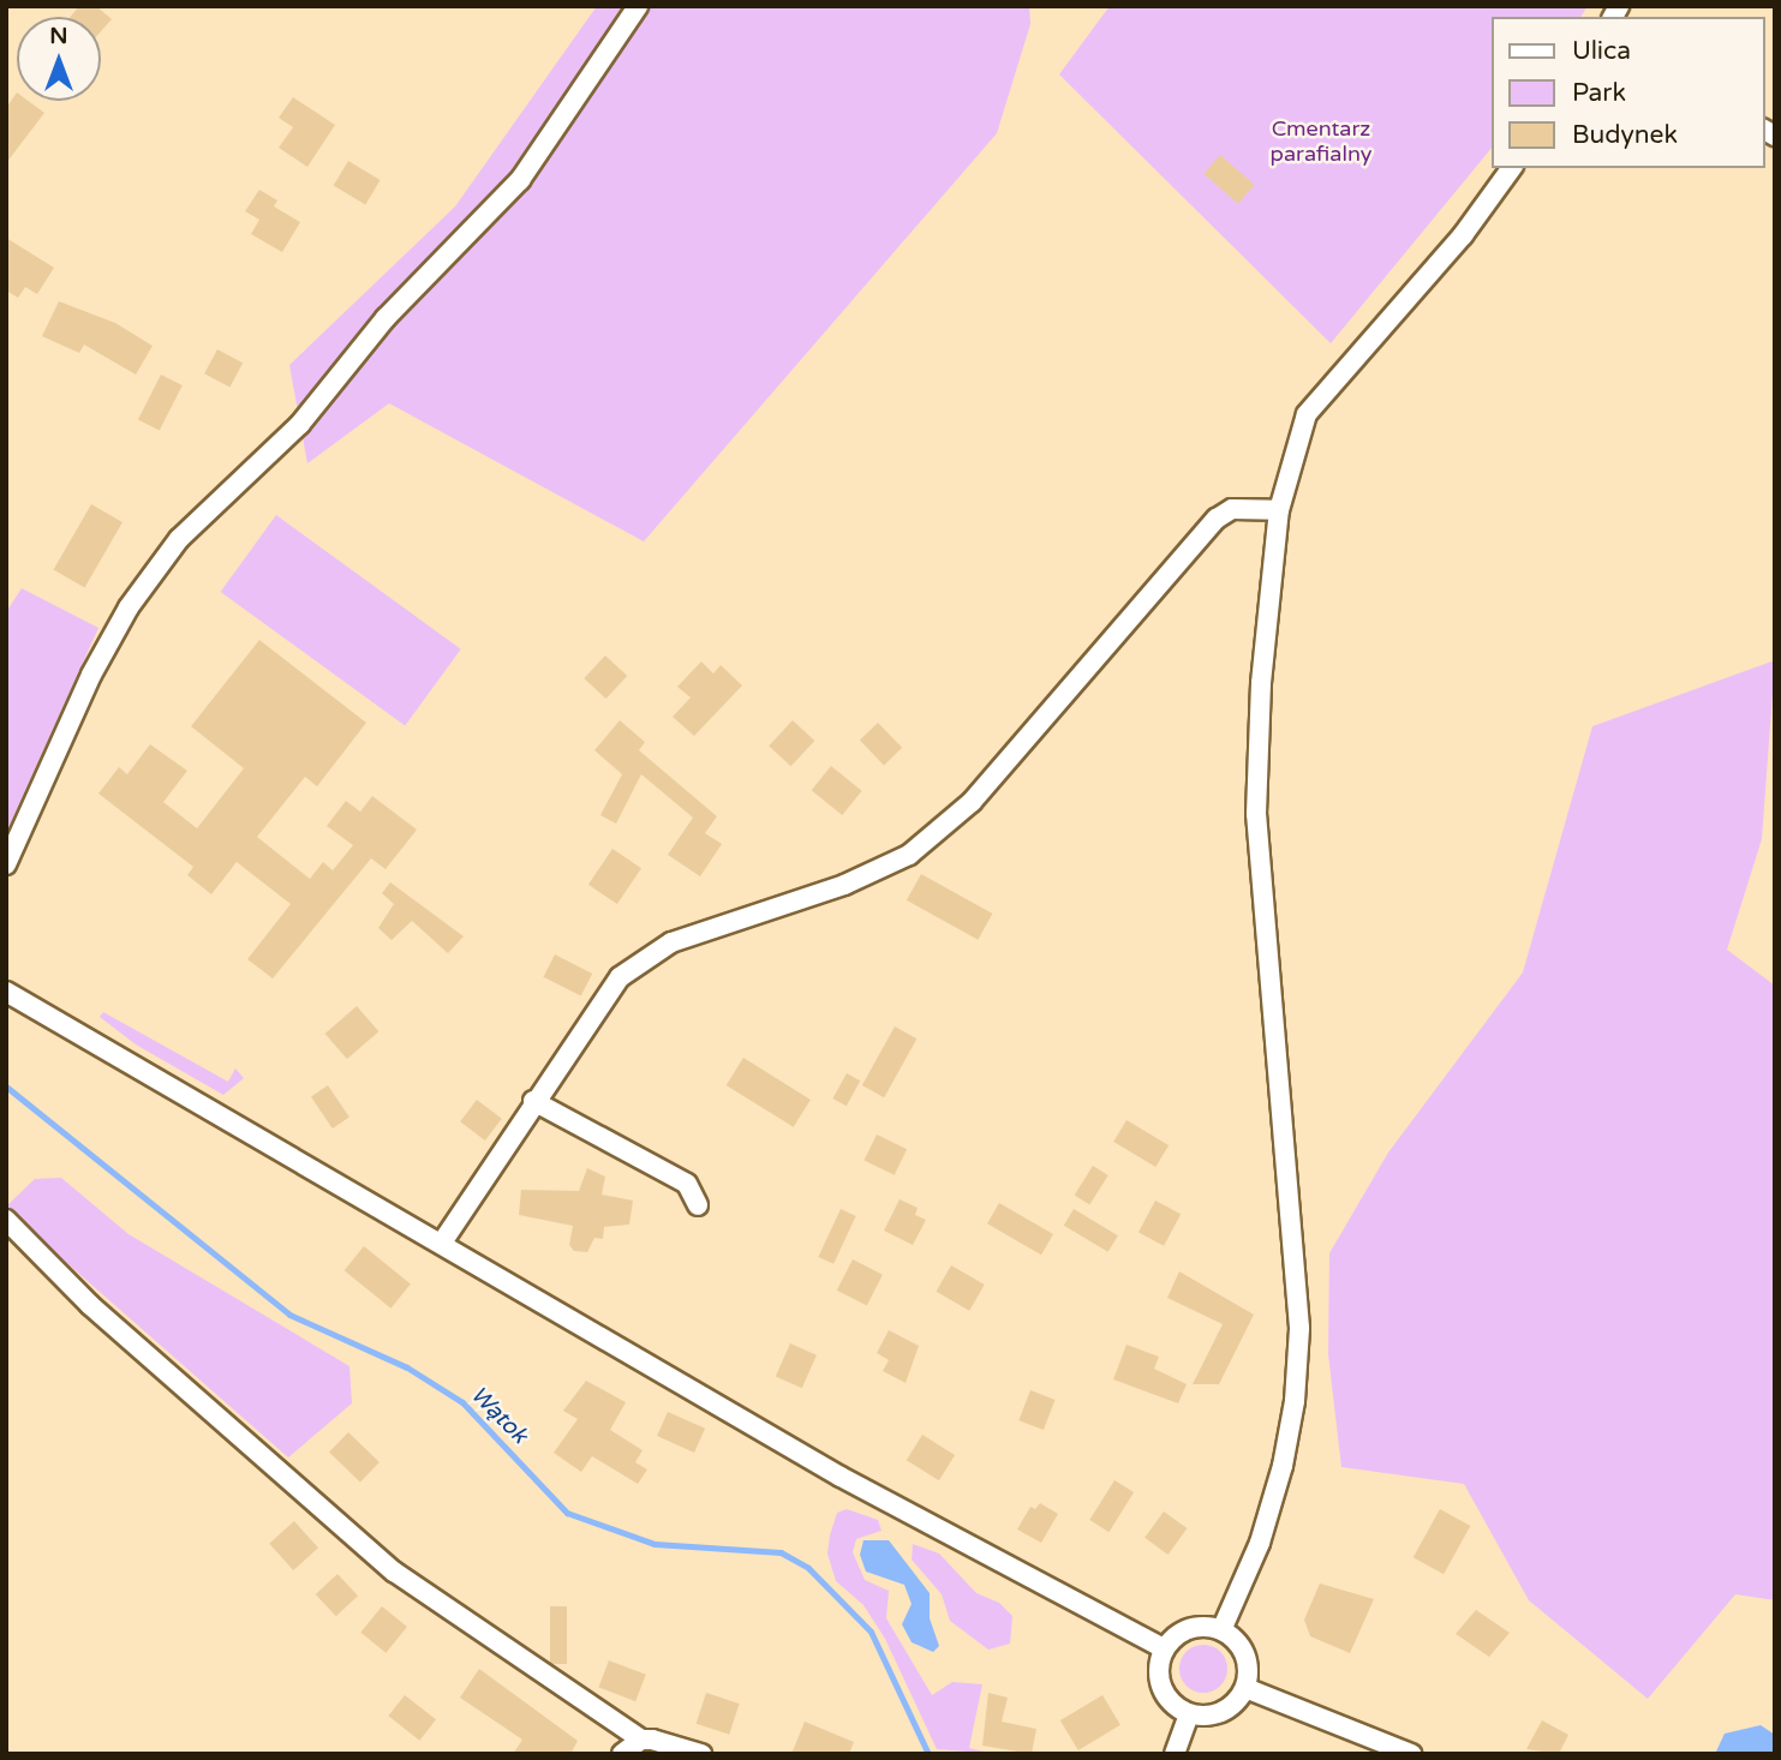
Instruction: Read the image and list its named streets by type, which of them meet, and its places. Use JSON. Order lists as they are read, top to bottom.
{
  "water": ["Wątok"],
  "parks": ["Cmentarz parafialny"],
  "legend": ["Ulica", "Park", "Budynek"],
  "north": "top"
}
